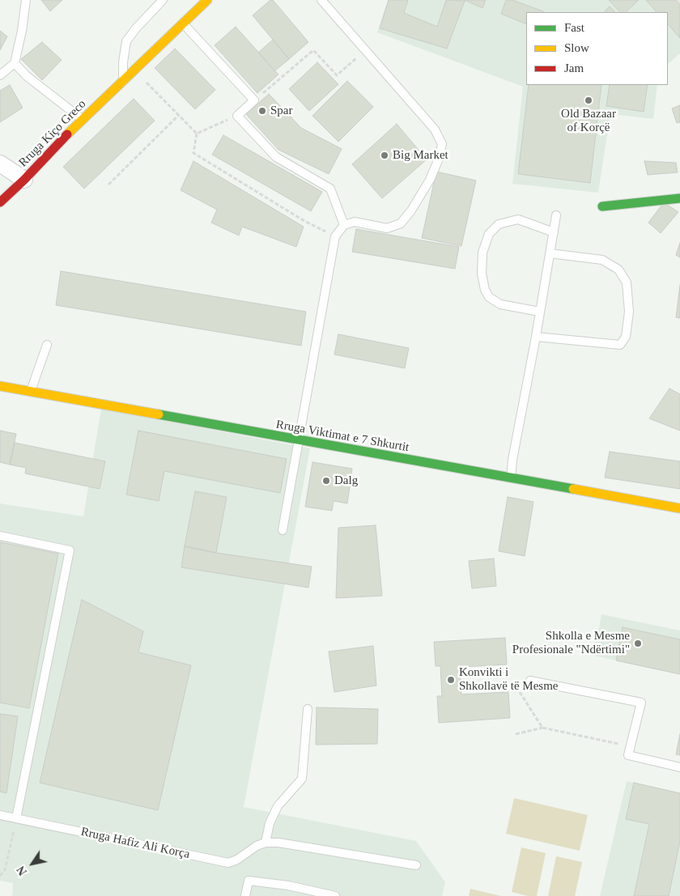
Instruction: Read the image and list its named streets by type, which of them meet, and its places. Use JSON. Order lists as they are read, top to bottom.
{
  "streets": {
    "street": ["Rruga Kiço Greco", "Rruga Viktimat e 7 Shkurtit"],
    "lane": ["Rruga Hafiz Ali Korça"]
  },
  "places": [
    "Old Bazaar of Korçë",
    "Spar",
    "Big Market",
    "Dalg",
    "Shkolla e Mesme Profesionale \"Ndërtimi\"",
    "Konvikti i Shkollavë të Mesme"
  ],
  "legend": ["Fast", "Slow", "Jam"],
  "north": "bottom left"
}
